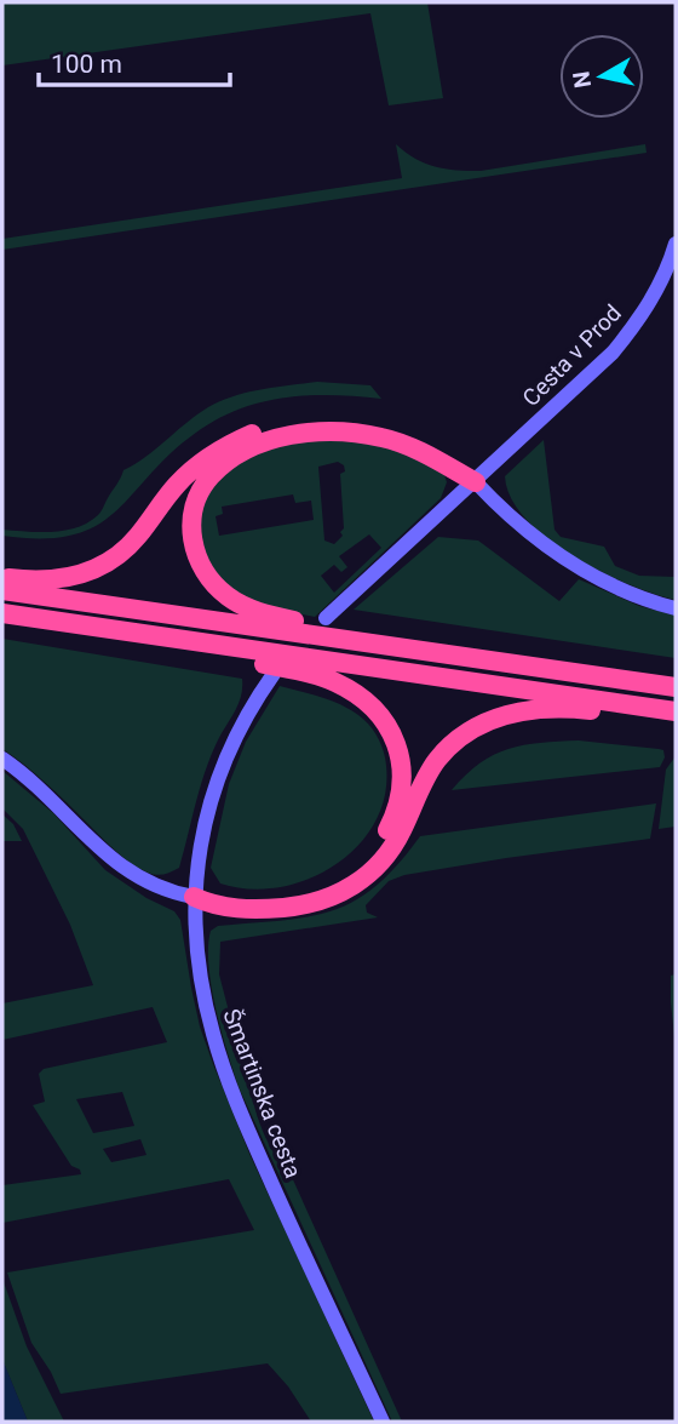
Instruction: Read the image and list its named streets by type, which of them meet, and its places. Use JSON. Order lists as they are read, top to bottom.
{
  "streets": {
    "main road": ["Cesta v Prod", "Šmartinska cesta"]
  },
  "scale_bar": "100 m",
  "north": "left"
}
